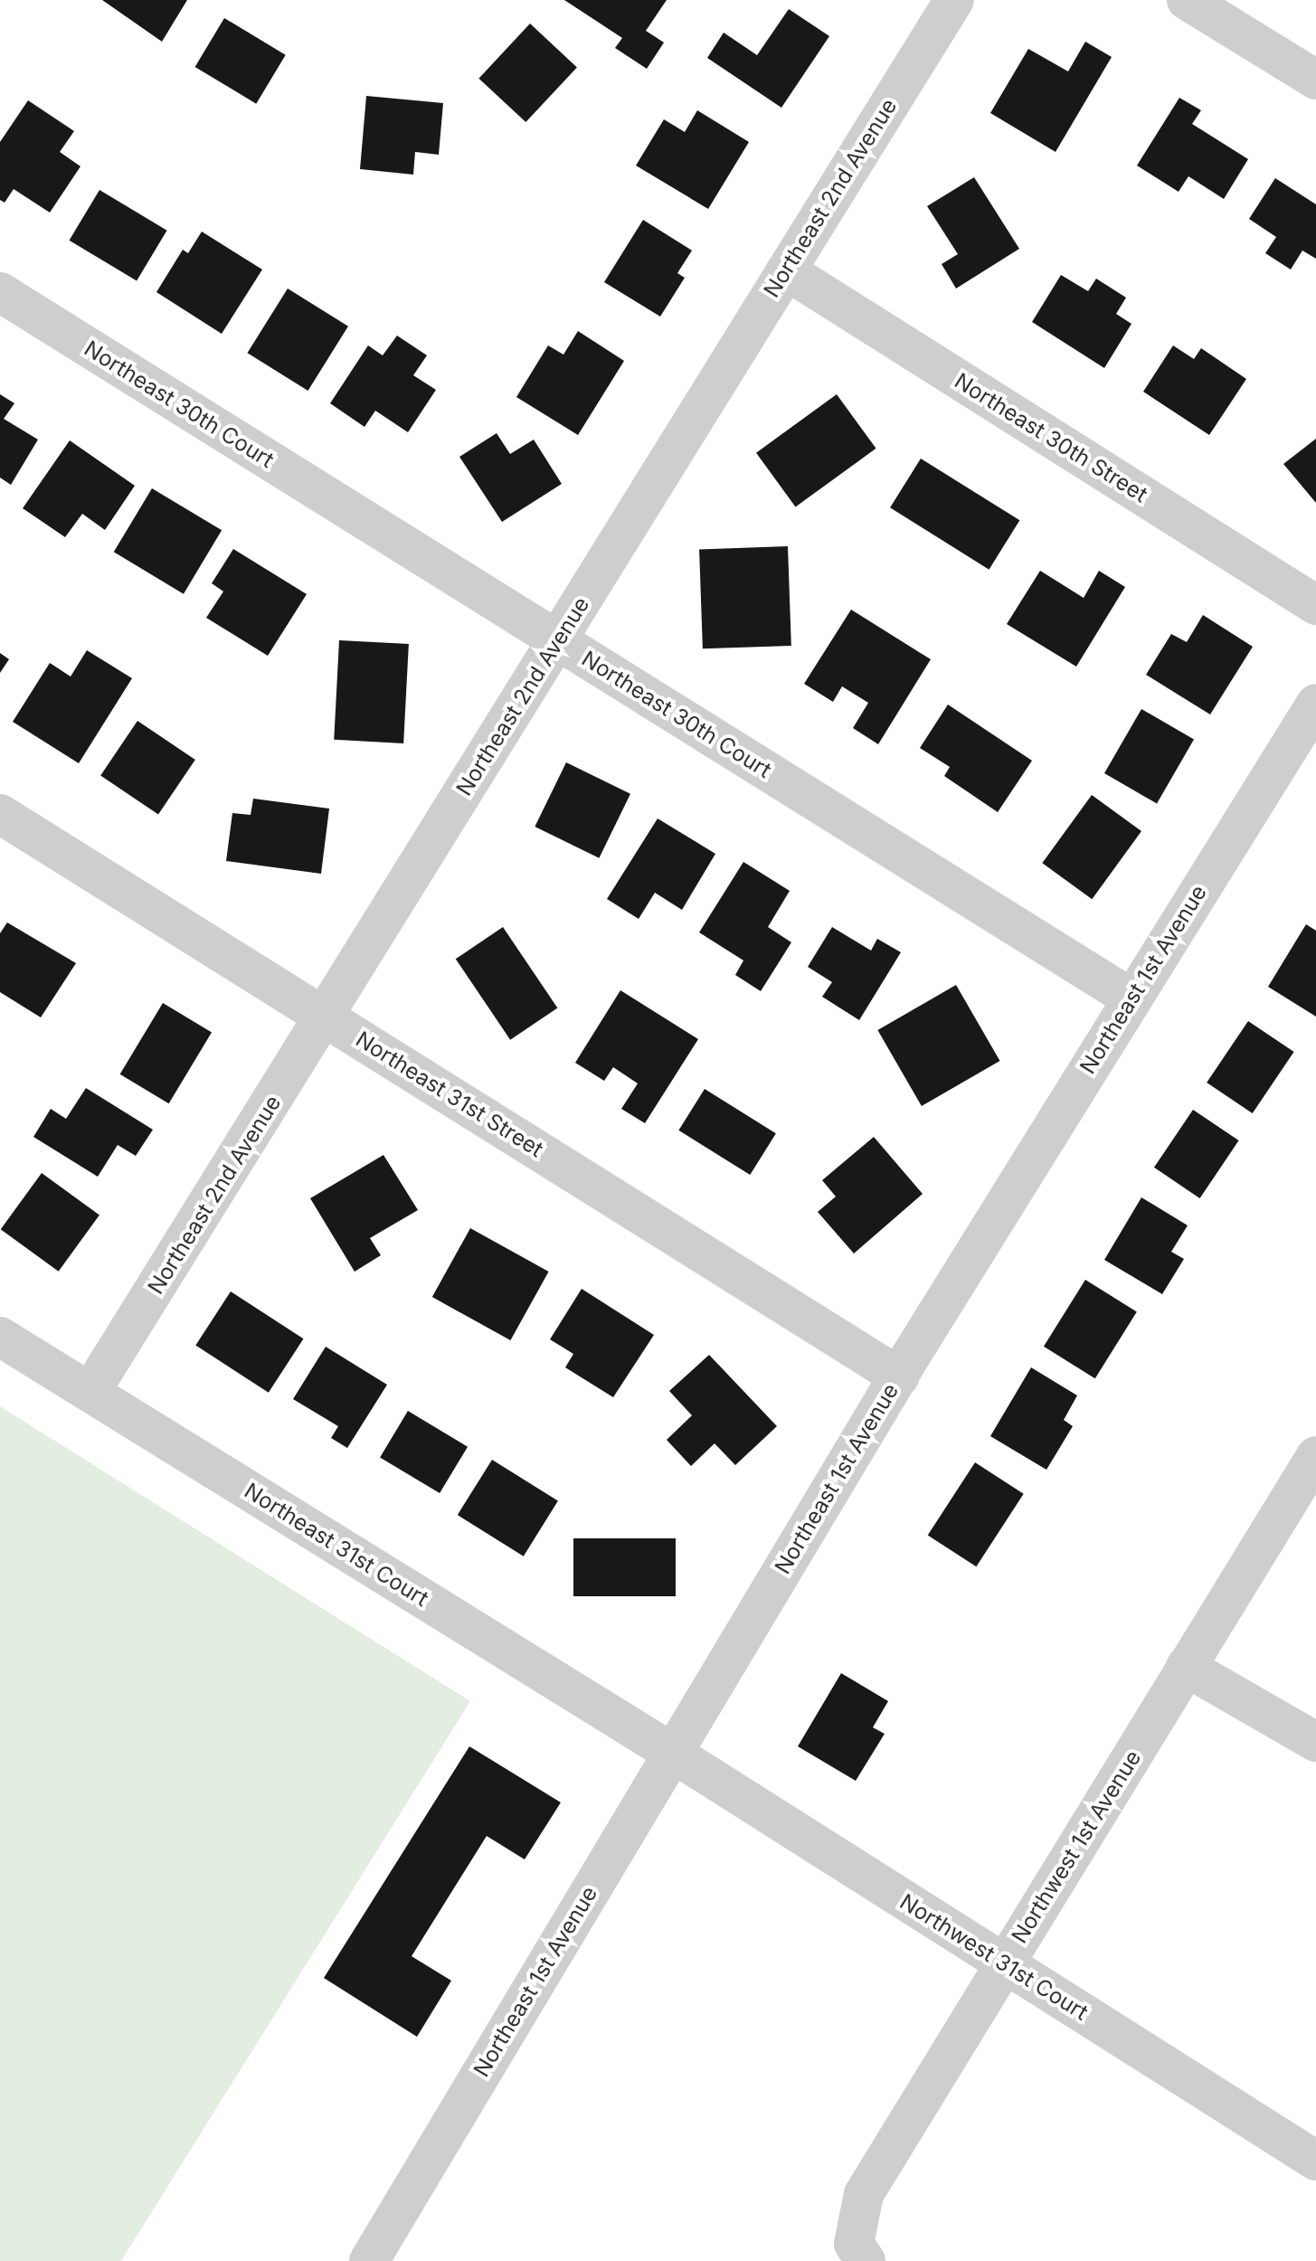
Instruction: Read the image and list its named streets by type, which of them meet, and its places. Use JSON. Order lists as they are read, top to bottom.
{
  "streets": {
    "street": [
      "Northeast 2nd Avenue",
      "Northeast 30th Court",
      "Northeast 30th Street",
      "Northeast 1st Avenue",
      "Northeast 31st Street",
      "Northeast 31st Court",
      "Northwest 1st Avenue",
      "Northwest 31st Court"
    ]
  },
  "crossings": [
    ["Northeast 2nd Avenue", "Northeast 30th Court"],
    ["Northeast 2nd Avenue", "Northeast 30th Street"],
    ["Northeast 2nd Avenue", "Northeast 31st Street"],
    ["Northeast 2nd Avenue", "Northeast 31st Court"],
    ["Northeast 30th Court", "Northeast 1st Avenue"],
    ["Northeast 1st Avenue", "Northeast 31st Street"],
    ["Northeast 1st Avenue", "Northeast 31st Court"],
    ["Northeast 1st Avenue", "Northwest 31st Court"],
    ["Northeast 31st Court", "Northwest 31st Court"],
    ["Northwest 1st Avenue", "Northwest 31st Court"]
  ]
}
